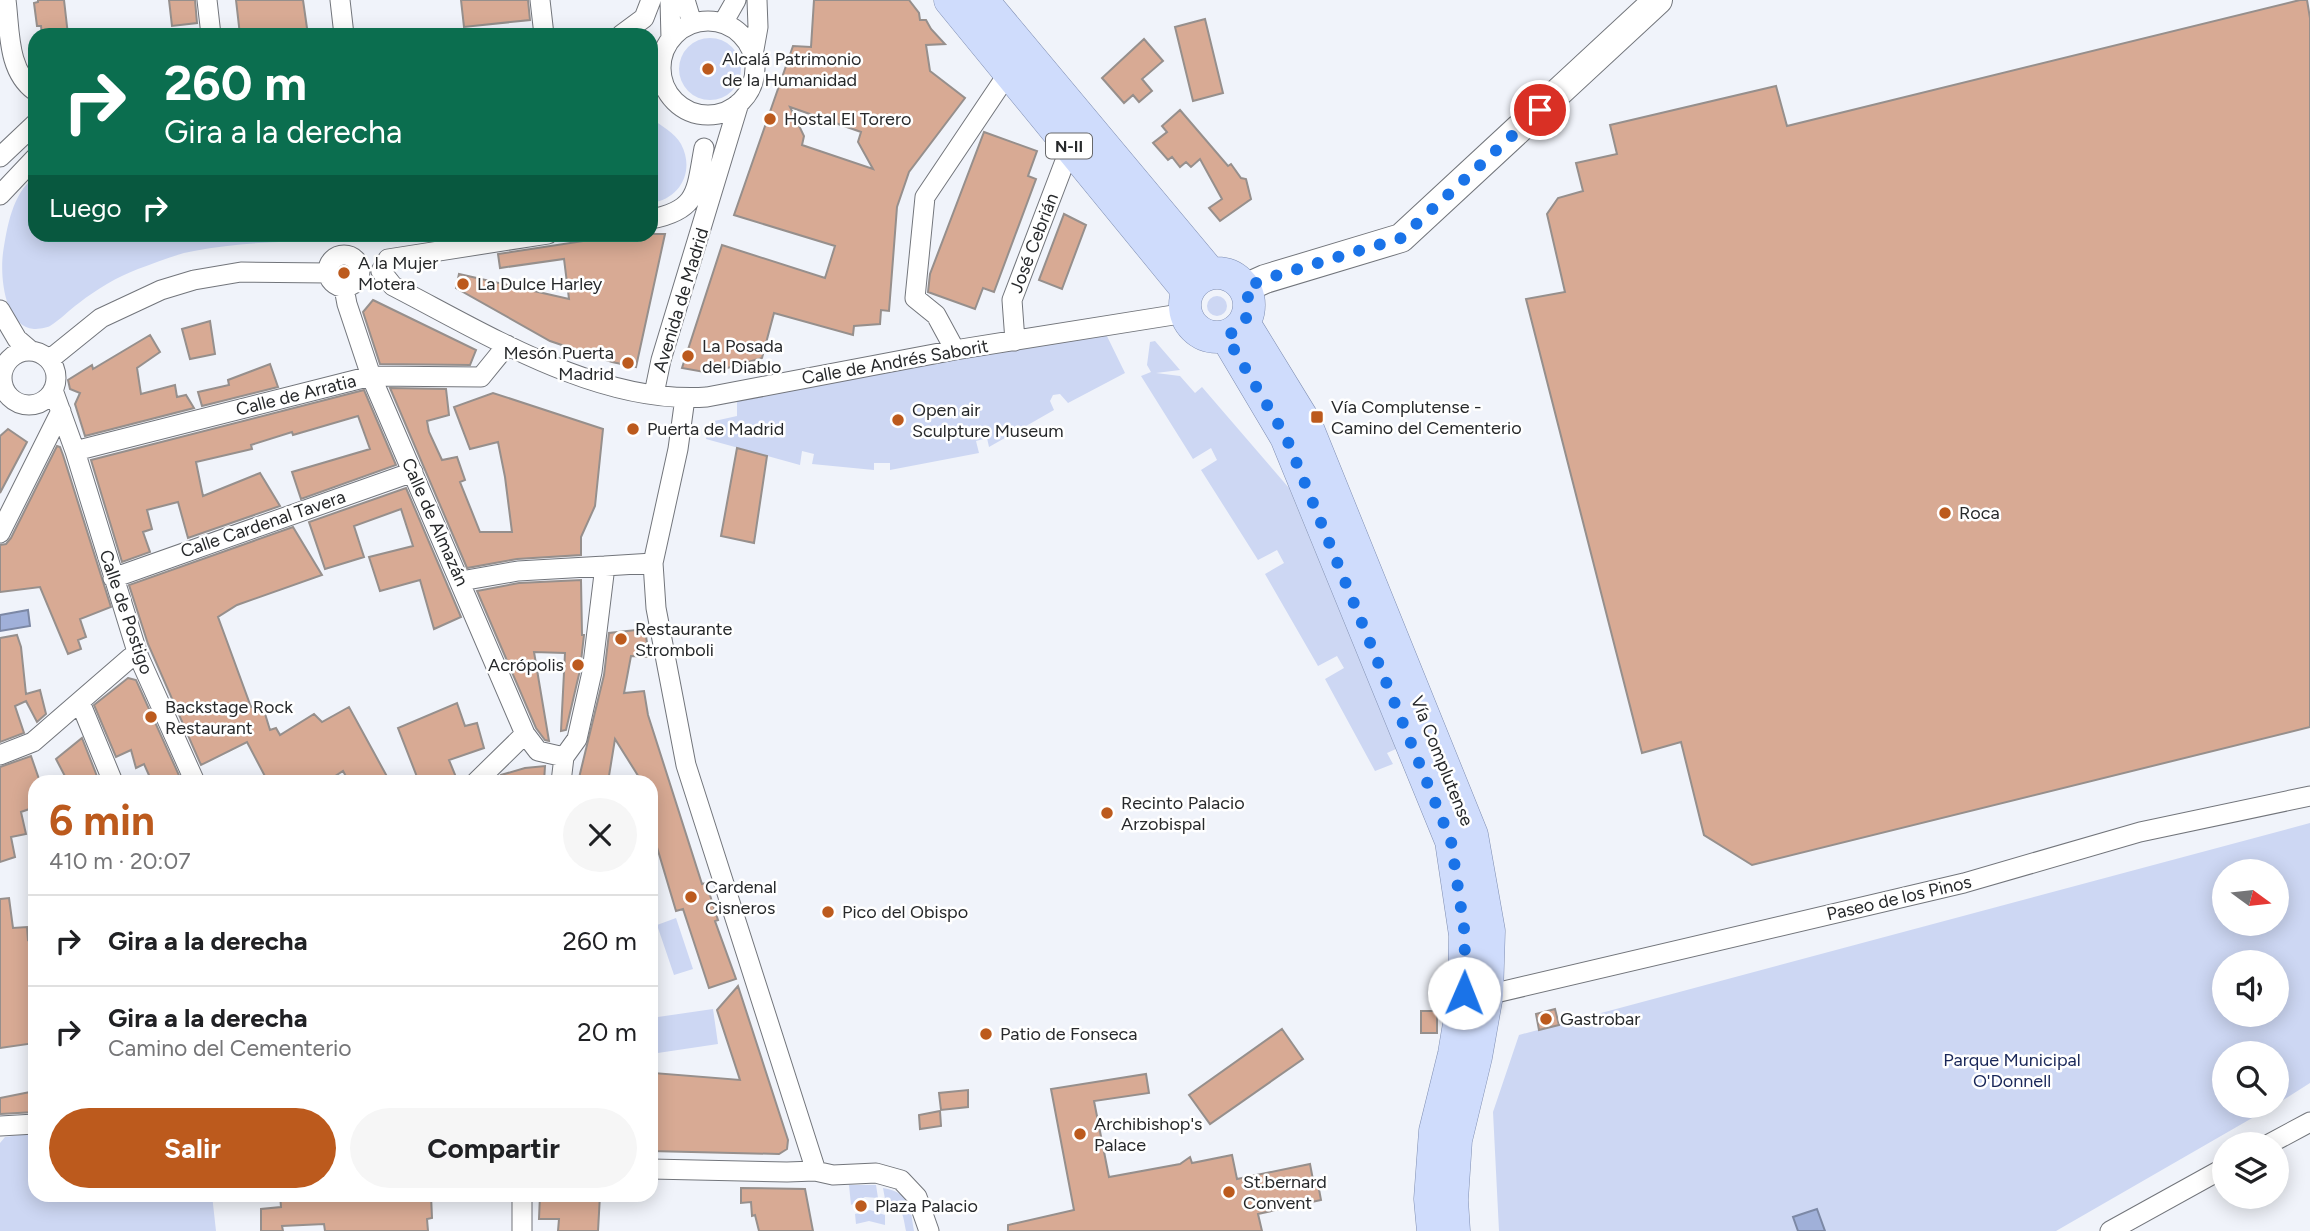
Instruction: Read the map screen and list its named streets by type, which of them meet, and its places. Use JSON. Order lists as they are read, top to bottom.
{
  "streets": {
    "main road": ["N-II", "Vía Complutense"],
    "street": [
      "José Cebrián",
      "Avenida de Madrid",
      "Calle de Andrés Saborit",
      "Calle de Arratia",
      "Calle de Almazán",
      "Calle Cardenal Tavera",
      "Calle de Postigo",
      "Paseo de los Pinos"
    ]
  },
  "crossings": [
    ["N-II", "José Cebrián"],
    ["N-II", "Calle de Andrés Saborit"],
    ["N-II", "Vía Complutense"],
    ["José Cebrián", "Calle de Andrés Saborit"],
    ["Avenida de Madrid", "Calle de Andrés Saborit"],
    ["Calle de Andrés Saborit", "Calle de Arratia"],
    ["Calle de Andrés Saborit", "Vía Complutense"],
    ["Calle de Arratia", "Calle de Almazán"],
    ["Calle de Arratia", "Calle de Postigo"],
    ["Calle de Almazán", "Calle Cardenal Tavera"],
    ["Calle Cardenal Tavera", "Calle de Postigo"],
    ["Vía Complutense", "Paseo de los Pinos"]
  ],
  "parks": ["Parque Municipal O'Donnell"],
  "places": {
    "other": [
      "Alcalá Patrimonio de la Humanidad",
      "Hostal El Torero",
      "A la Mujer Motera",
      "La Dulce Harley",
      "La Posada del Diablo",
      "Mesón Puerta Madrid",
      "Open air Sculpture Museum",
      "Puerta de Madrid",
      "Roca",
      "Restaurante Stromboli",
      "Acrópolis",
      "Backstage Rock Restaurant",
      "Recinto Palacio Arzobispal",
      "Cardenal Cisneros",
      "Pico del Obispo",
      "Gastrobar",
      "Patio de Fonseca",
      "Archibishop's Palace",
      "St.bernard Convent",
      "Plaza Palacio"
    ],
    "transit": ["Vía Complutense - Camino del Cementerio"]
  },
  "north": "right",
  "page": {
    "turn": ["260 m", "Gira a la derecha"],
    "then": "Luego",
    "heading": ["6 min", "410 m · 20:07"],
    "list": [
      {
        "name": "Gira a la derecha",
        "value": "260 m"
      },
      {
        "name": "Gira a la derecha",
        "note": "Camino del Cementerio",
        "value": "20 m"
      }
    ],
    "buttons": ["Salir", "Compartir"]
  }
}
